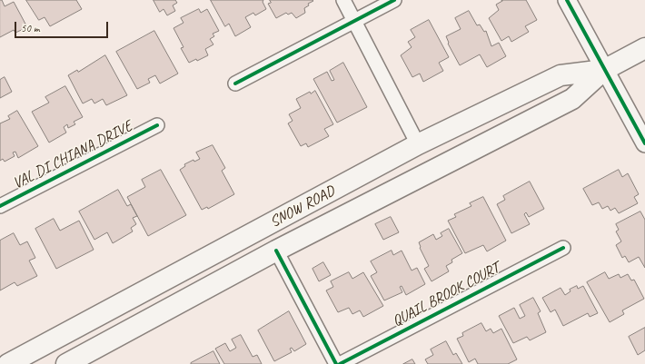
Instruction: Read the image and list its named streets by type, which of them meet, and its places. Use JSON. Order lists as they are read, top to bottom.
{
  "streets": {
    "main road": ["SNOW ROAD"],
    "street": ["VAL DI CHIANA DRIVE", "QUAIL BROOK COURT"]
  },
  "scale_bar": "50 m"
}
